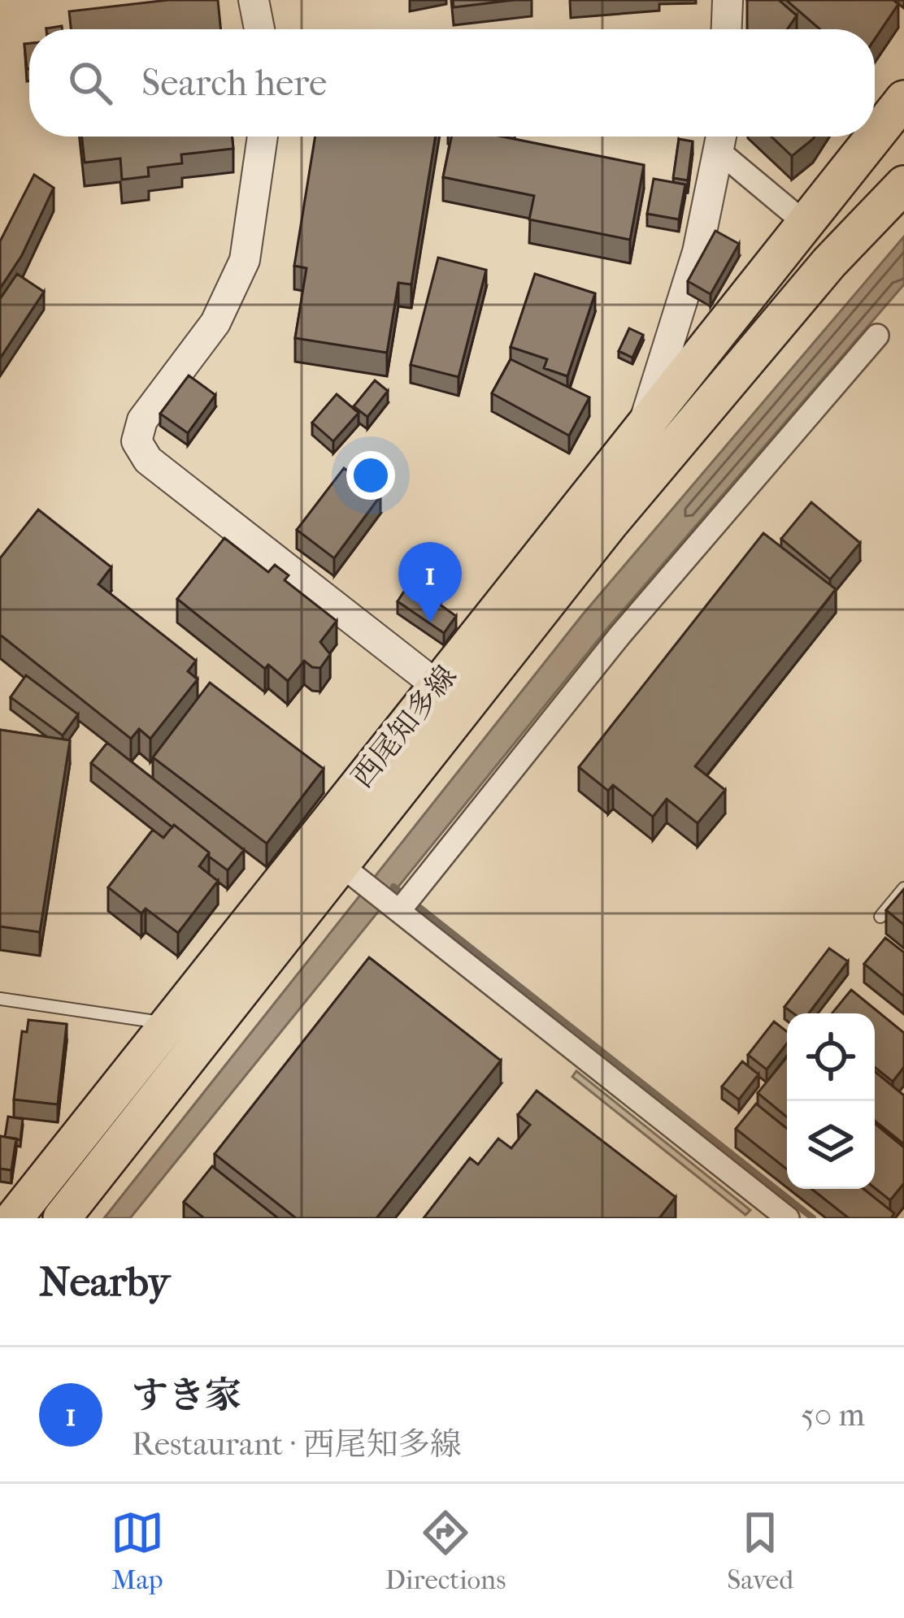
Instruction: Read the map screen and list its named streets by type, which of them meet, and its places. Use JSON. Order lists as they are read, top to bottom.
{
  "streets": {
    "main road": ["西尾知多線"]
  },
  "page": {
    "search": "Search here",
    "pins": "1",
    "heading": "Nearby",
    "list": [
      {
        "mark": "1",
        "name": "すき家",
        "note": "Restaurant · 西尾知多線",
        "value": "50 m"
      }
    ],
    "nav": ["Map", "Directions", "Saved"]
  }
}
